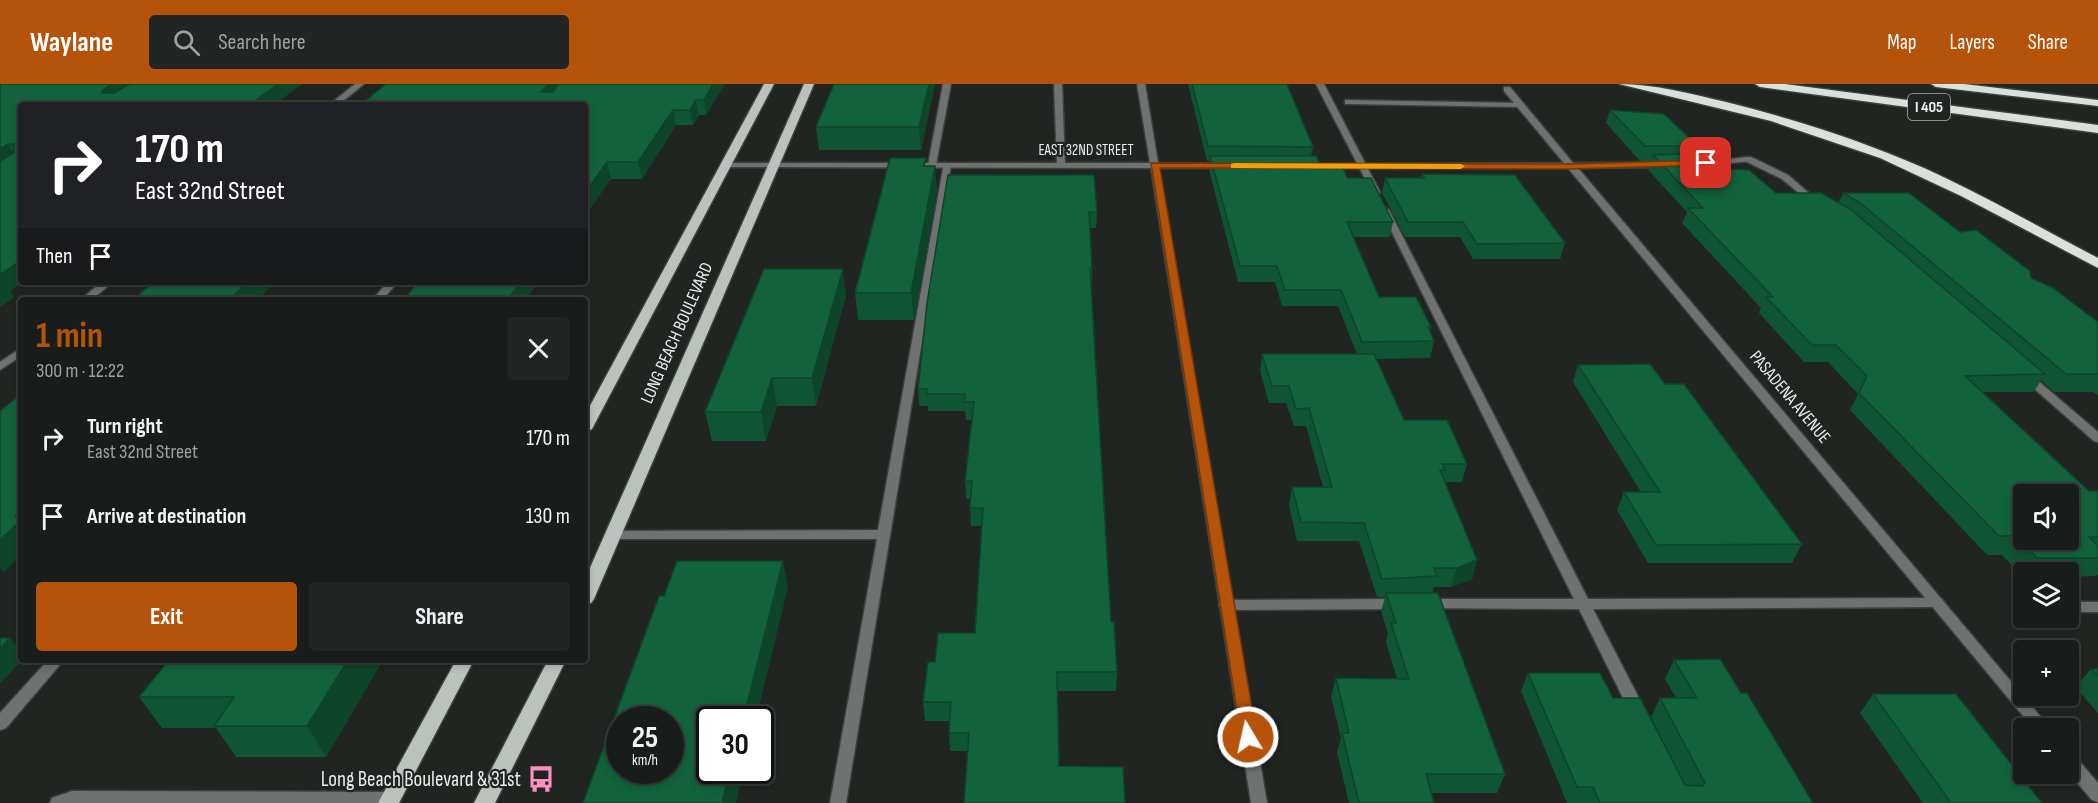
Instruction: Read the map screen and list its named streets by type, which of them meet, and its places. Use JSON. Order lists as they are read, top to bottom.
{
  "streets": {
    "highway": ["I 405"],
    "main road": ["LONG BEACH BOULEVARD"],
    "street": ["EAST 32ND STREET", "PASADENA AVENUE"]
  },
  "crossings": [
    ["EAST 32ND STREET", "LONG BEACH BOULEVARD"]
  ],
  "places": {
    "bus stop": ["Long Beach Boulevard & 31st"]
  },
  "page": {
    "header": "Waylane",
    "search": "Search here",
    "nav": ["Map", "Layers", "Share"],
    "turn": ["170 m", "East 32nd Street"],
    "then": "Then",
    "heading": ["1 min", "300 m · 12:22"],
    "list": [
      {
        "name": "Turn right",
        "note": "East 32nd Street",
        "value": "170 m"
      },
      {
        "name": "Arrive at destination",
        "value": "130 m"
      }
    ],
    "map_buttons": ["+", "−"],
    "buttons": ["Exit", "Share"],
    "speed": "25 km/h",
    "limit": "30"
  }
}
